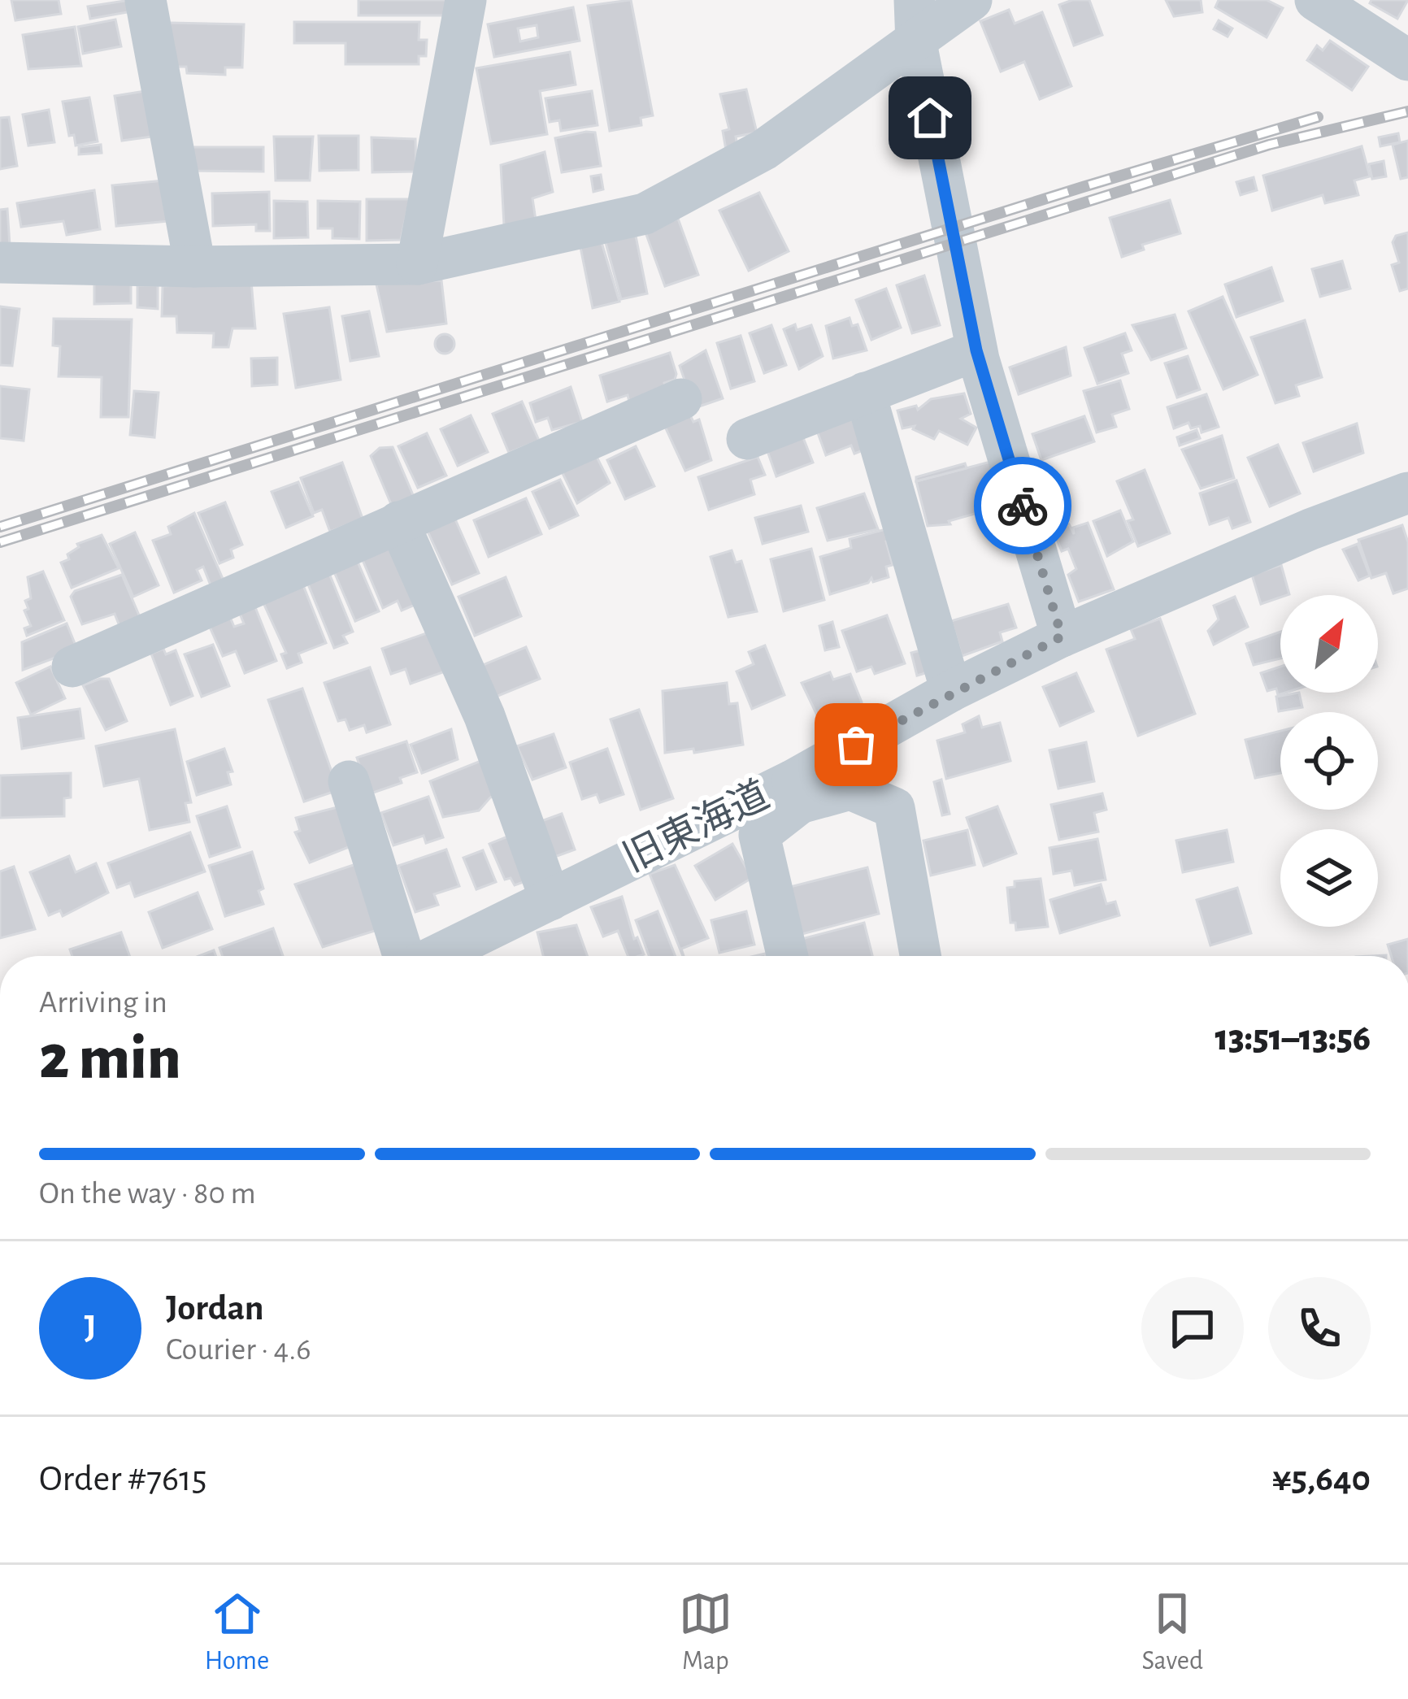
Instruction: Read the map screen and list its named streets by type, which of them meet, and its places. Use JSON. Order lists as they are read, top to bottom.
{
  "streets": {
    "street": ["旧東海道"]
  },
  "north": "top right",
  "page": {
    "heading": ["2 min", "Arriving in", "13:51–13:56"],
    "panel": [
      "Jordan",
      "Courier · 4.6",
      "Order #7615",
      "¥5,640"
    ],
    "bar": "On the way · 80 m",
    "round": "J",
    "tabs": ["Home", "Map", "Saved"]
  }
}
